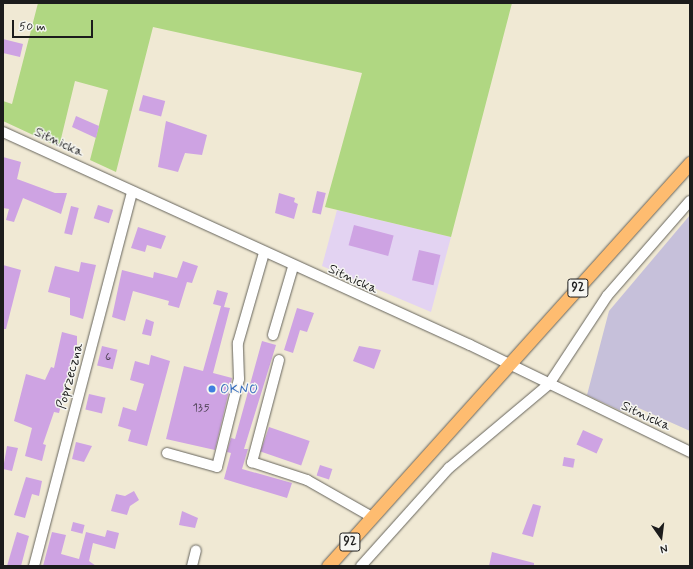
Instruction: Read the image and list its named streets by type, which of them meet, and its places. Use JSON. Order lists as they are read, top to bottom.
{
  "streets": {
    "main road": ["92"],
    "street": ["Sitnicka", "Poprzeczna"]
  },
  "crossings": [
    ["Sitnicka", "92"],
    ["Sitnicka", "Poprzeczna"]
  ],
  "places": ["OKNO"],
  "house_numbers": ["6", "135"],
  "scale_bar": "50 m",
  "north": "bottom"
}
